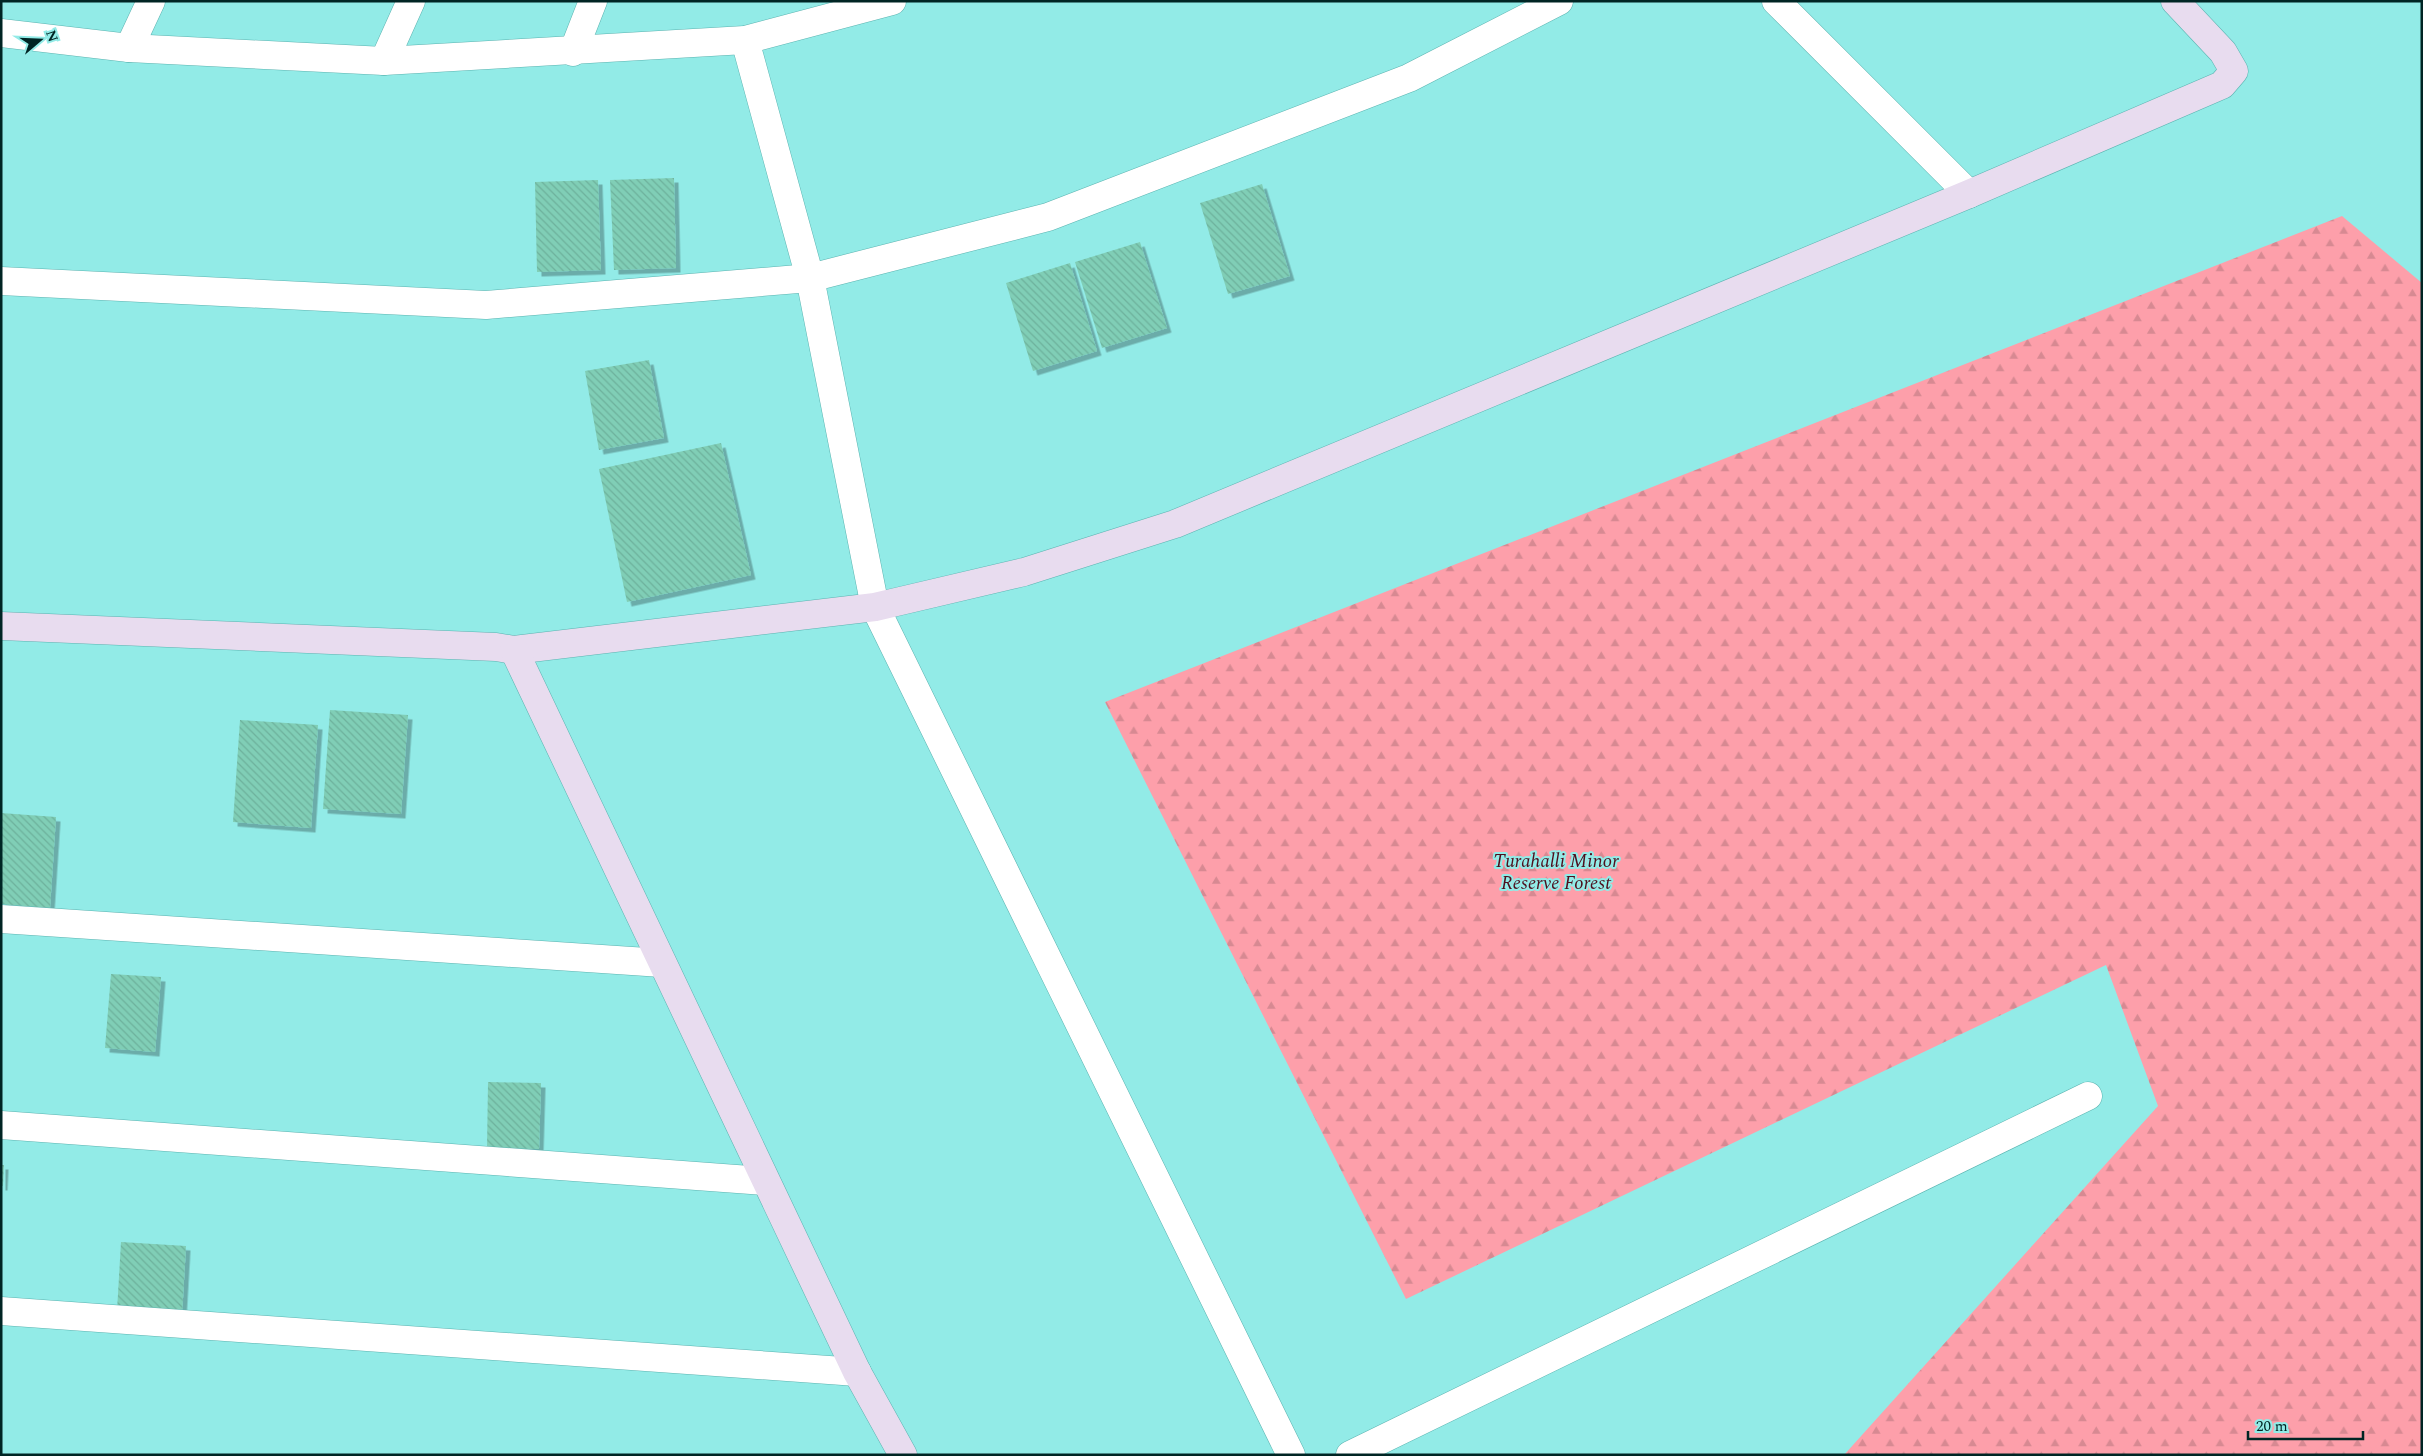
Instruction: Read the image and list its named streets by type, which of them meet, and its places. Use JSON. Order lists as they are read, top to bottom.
{
  "parks": ["Turahalli Minor Reserve Forest"],
  "scale_bar": "20 m",
  "north": "right"
}
